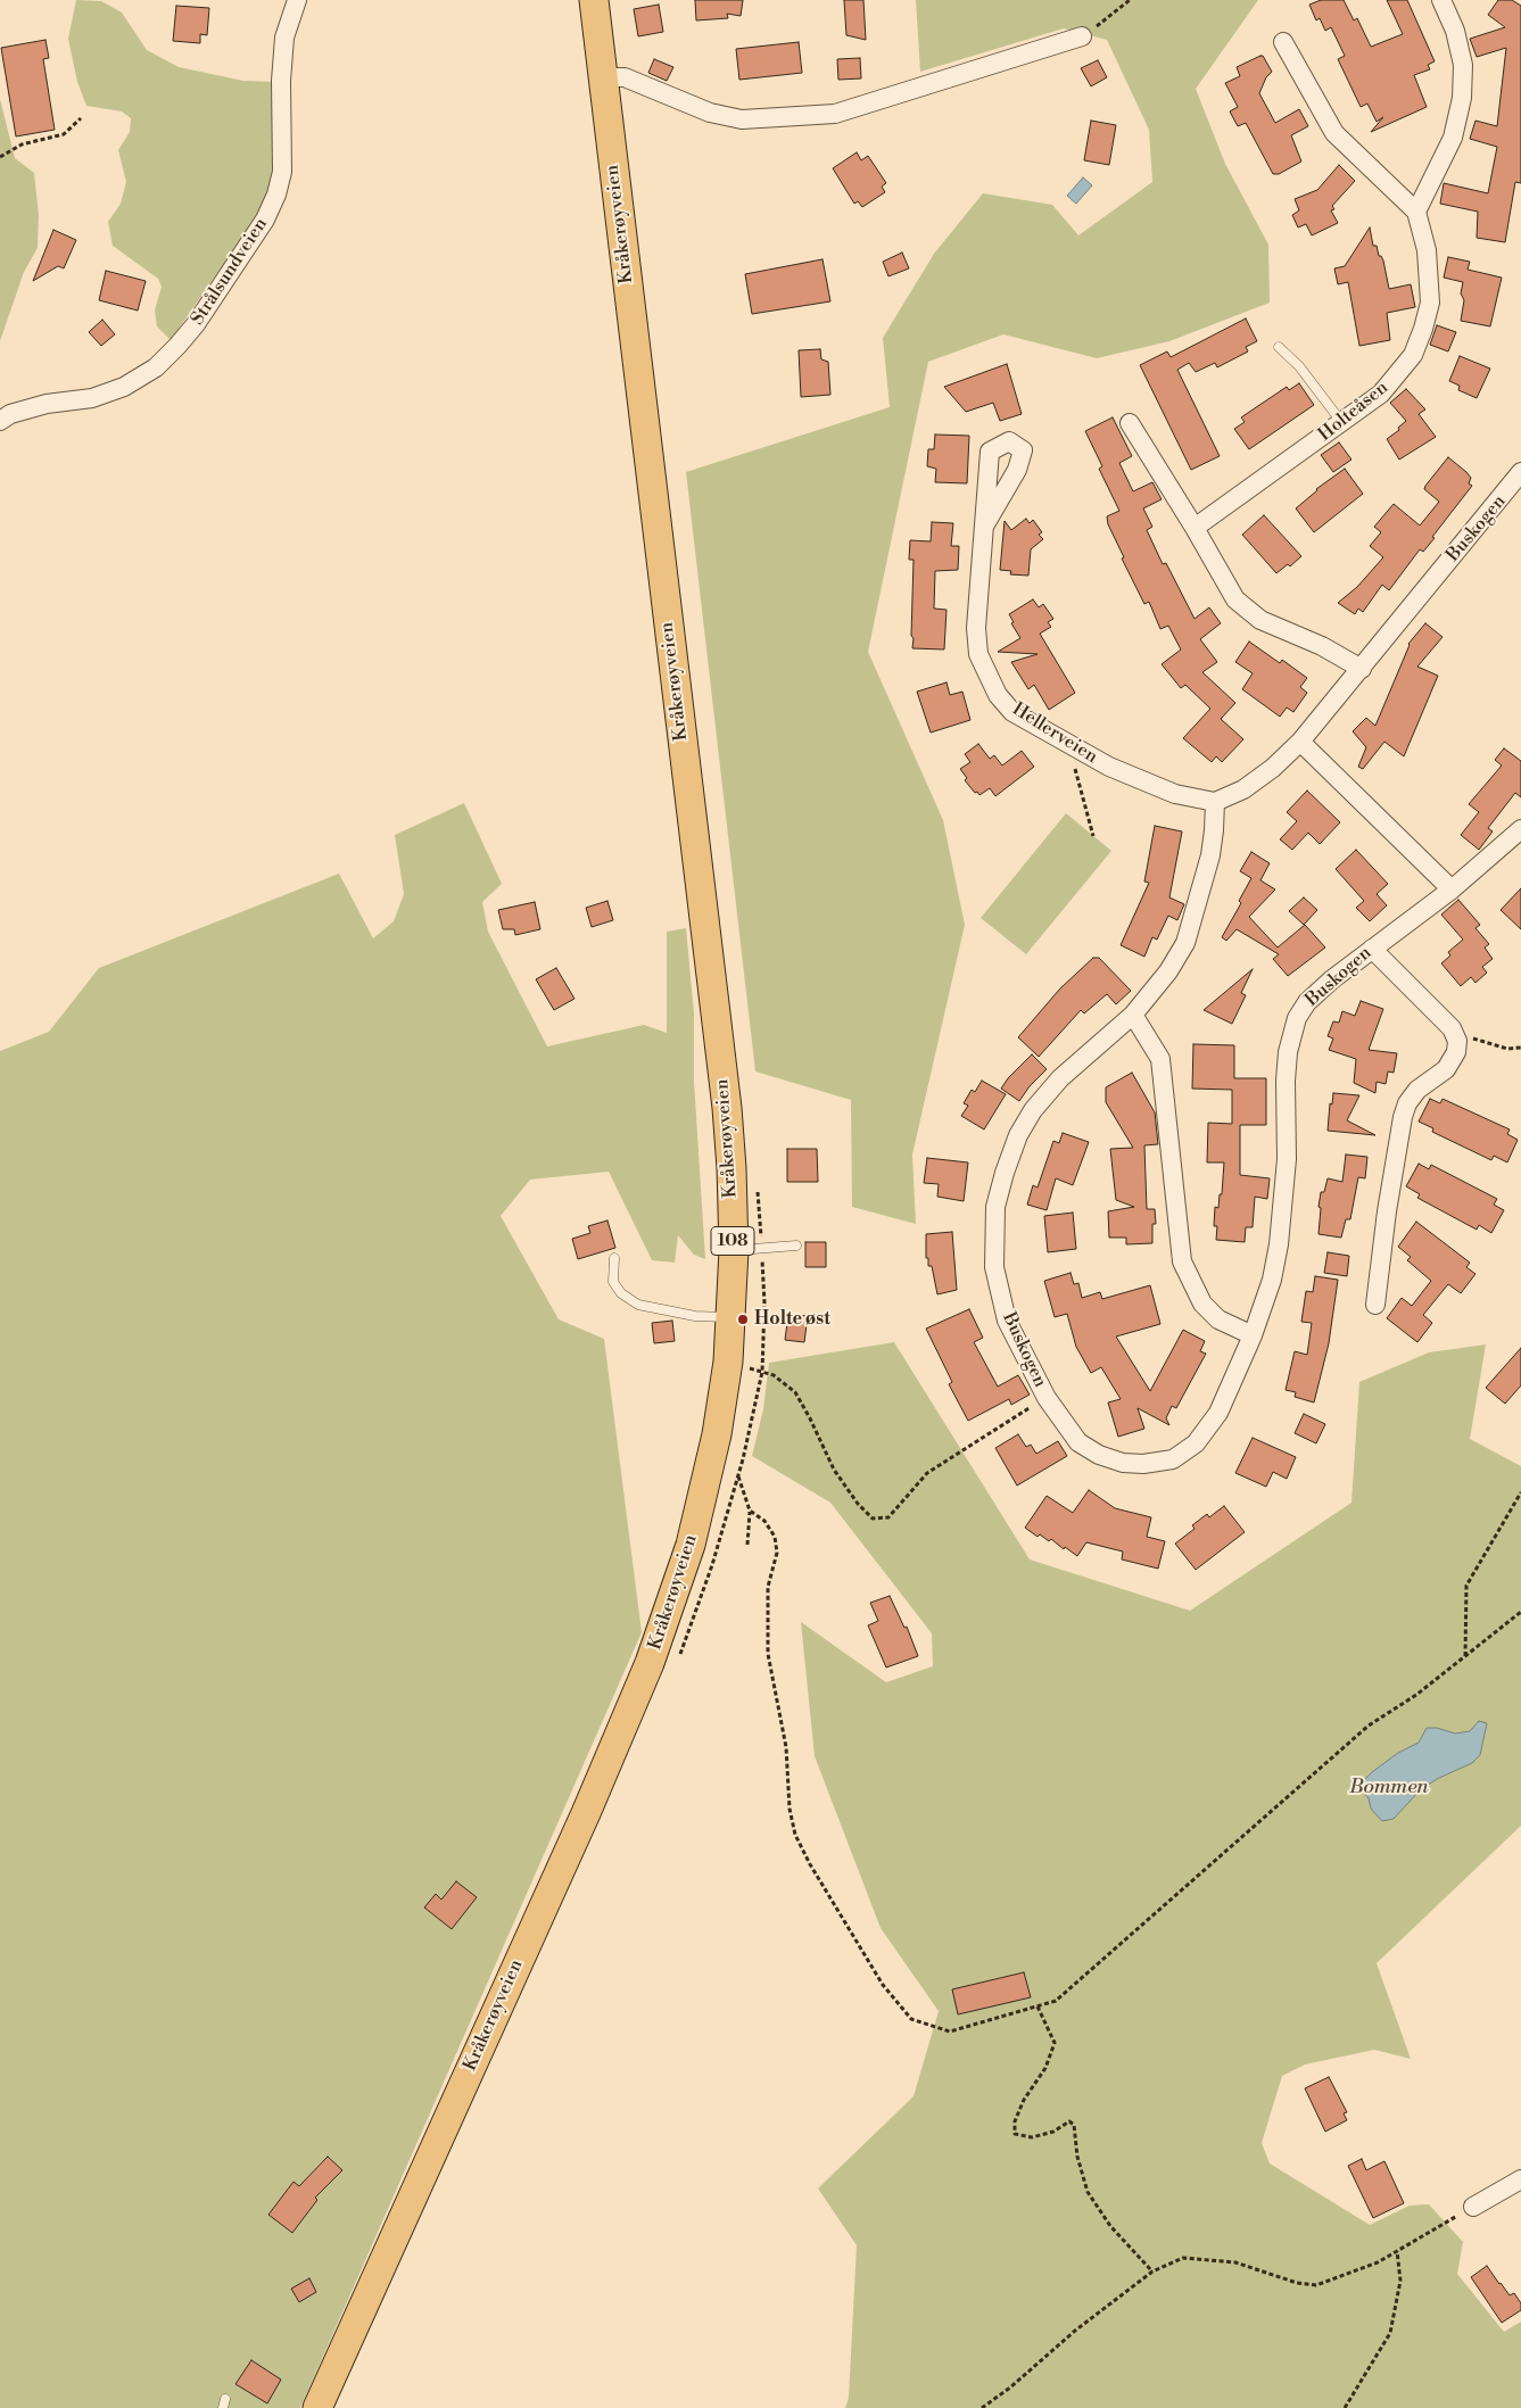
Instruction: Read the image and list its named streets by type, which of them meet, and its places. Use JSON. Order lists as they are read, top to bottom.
{
  "streets": {
    "main road": ["Kråkerøyveien", "108"],
    "street": [
      "Strålsundveien",
      "Holteåsen",
      "Buskogen",
      "Hellerveien"
    ]
  },
  "crossings": [
    ["Buskogen", "Hellerveien"]
  ],
  "water": ["Bommen"],
  "places": ["Holte øst"]
}
